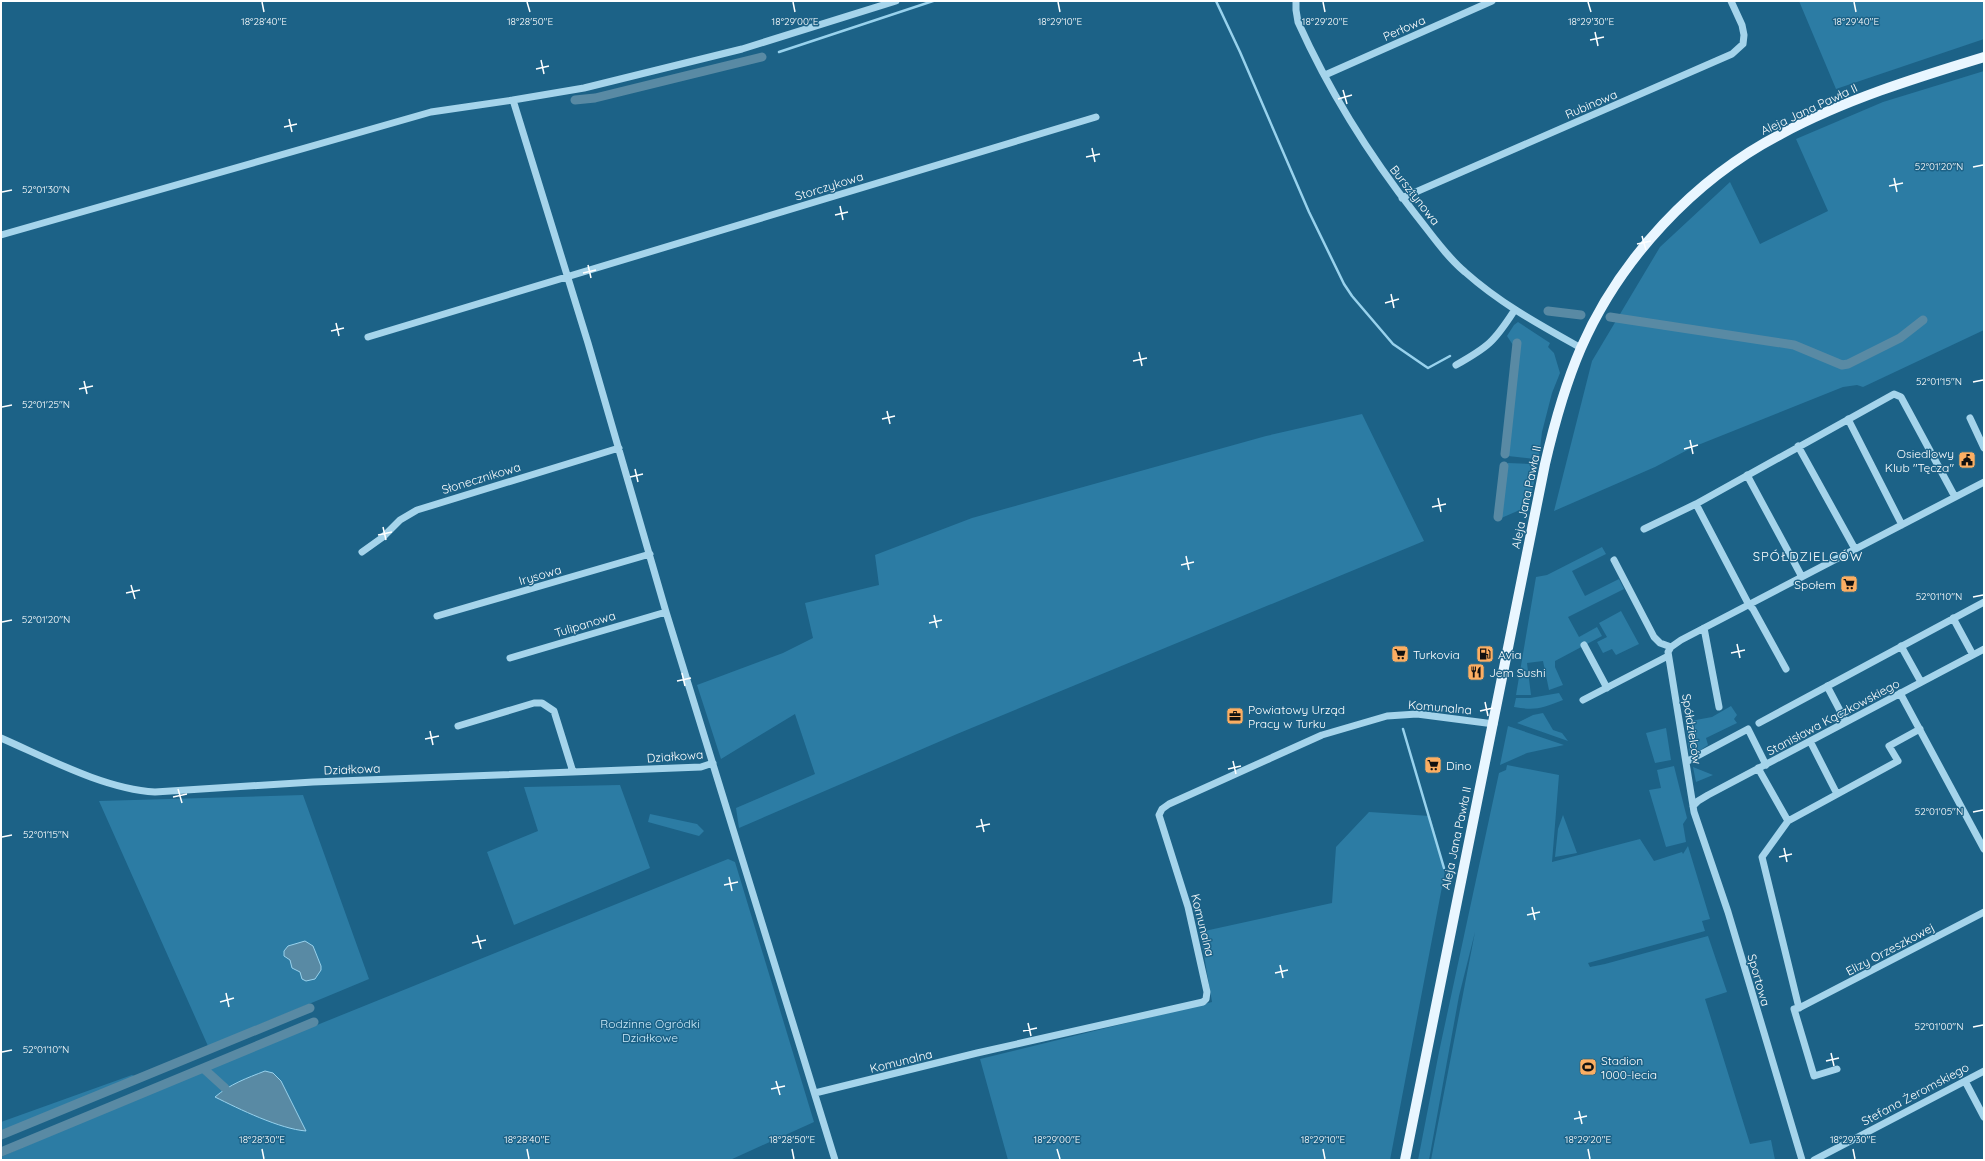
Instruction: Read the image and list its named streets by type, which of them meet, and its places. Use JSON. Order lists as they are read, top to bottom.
{
  "streets": {
    "main road": ["Aleja Jana Pawła II"],
    "street": [
      "Perłowa",
      "Rubinowa",
      "Storczykowa",
      "Bursztynowa",
      "Słonecznikowa",
      "Irysowa",
      "Tulipanowa",
      "Komunalna",
      "Stanisława Kączkowskiego",
      "Spółdzielców",
      "Działkowa",
      "Elizy Orzeszkowej",
      "Sportowa",
      "Stefana Żeromskiego"
    ]
  },
  "crossings": [
    ["Perłowa", "Bursztynowa"],
    ["Rubinowa", "Bursztynowa"],
    ["Aleja Jana Pawła II", "Bursztynowa"],
    ["Aleja Jana Pawła II", "Komunalna"],
    ["Stanisława Kączkowskiego", "Spółdzielców"],
    ["Stanisława Kączkowskiego", "Sportowa"],
    ["Spółdzielców", "Sportowa"]
  ],
  "districts": ["SPÓŁDZIELCÓW"],
  "parks": ["Rodzinne Ogródki Działkowe"],
  "places": {
    "public building": ["Osiedlowy Klub \"Tęcza\""],
    "supermarket": ["Społem", "Turkovia", "Dino"],
    "fuel station": ["Avia"],
    "restaurant": ["Jem Sushi"],
    "office": ["Powiatowy Urząd Pracy w Turku"],
    "sports": ["Stadion 1000-lecia"]
  },
  "coordinates": [
    "18°28'40\"E",
    "18°28'50\"E",
    "18°29'00\"E",
    "18°29'10\"E",
    "18°29'20\"E",
    "18°29'30\"E",
    "18°29'40\"E",
    "52°01'20\"N",
    "52°01'30\"N",
    "52°01'15\"N",
    "52°01'25\"N",
    "52°01'10\"N",
    "52°01'05\"N",
    "52°01'00\"N",
    "18°28'30\"E"
  ]
}
